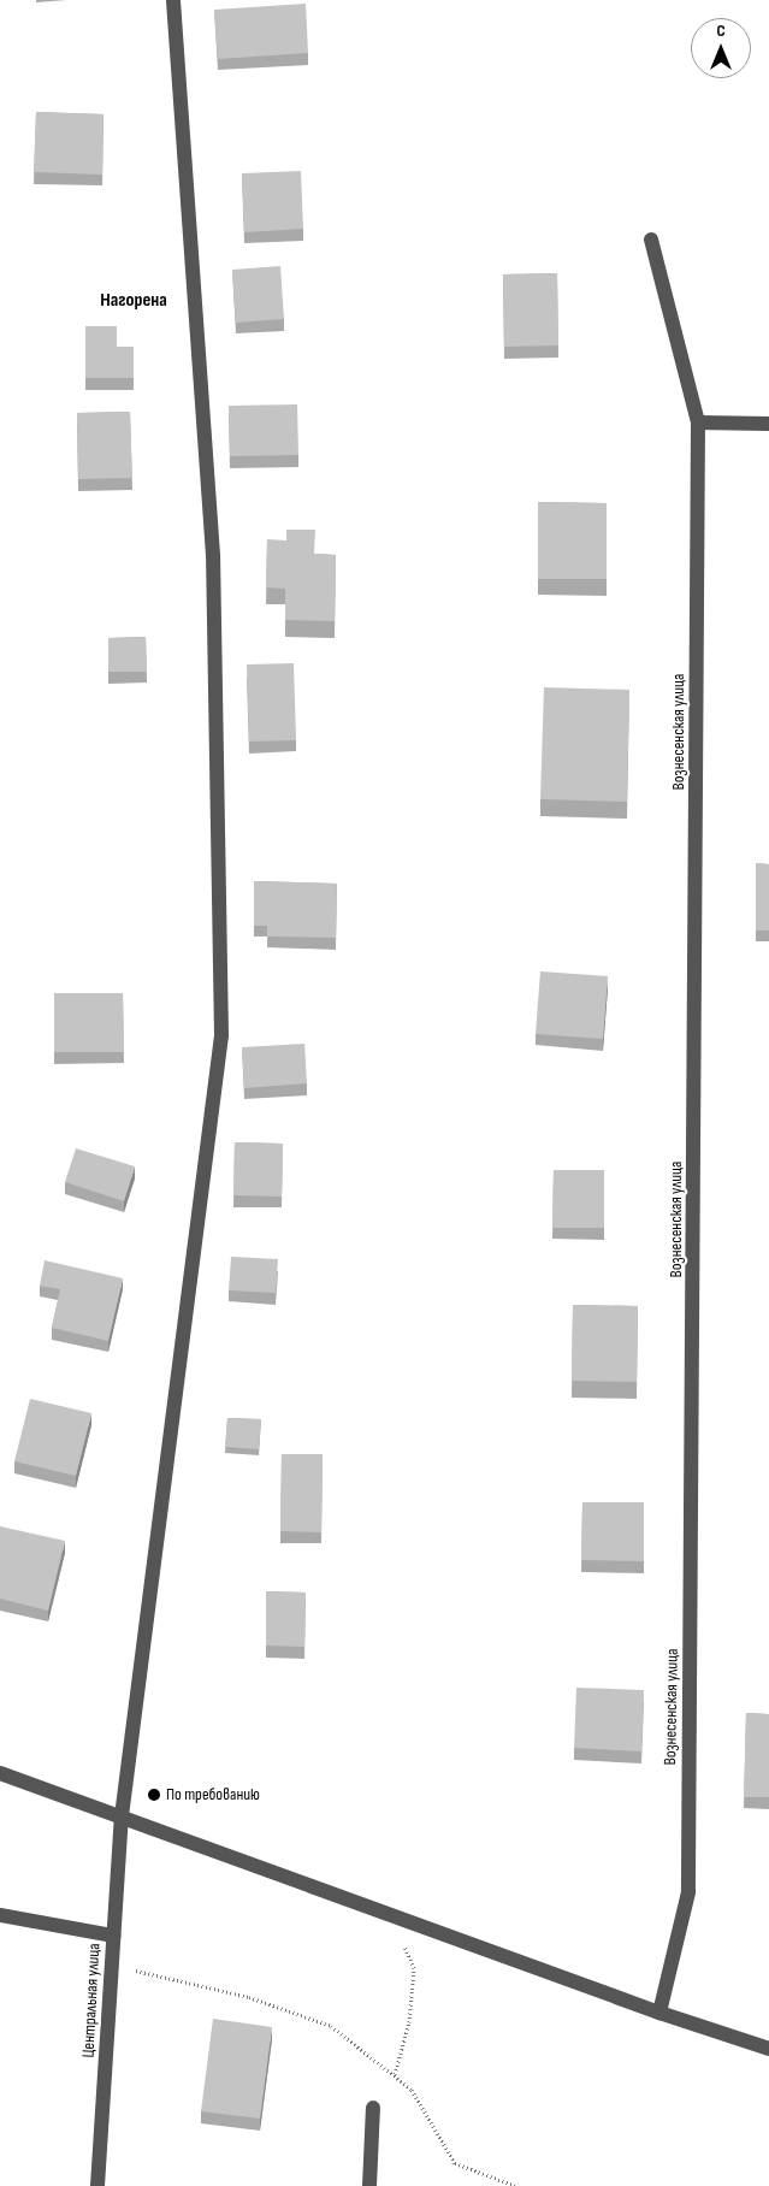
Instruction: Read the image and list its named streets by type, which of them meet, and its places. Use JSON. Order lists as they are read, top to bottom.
{
  "streets": {
    "street": ["Вознесенская улица", "Центральная улица"]
  },
  "districts": ["Нагорена"],
  "places": ["По требованию"],
  "north": "top"
}
